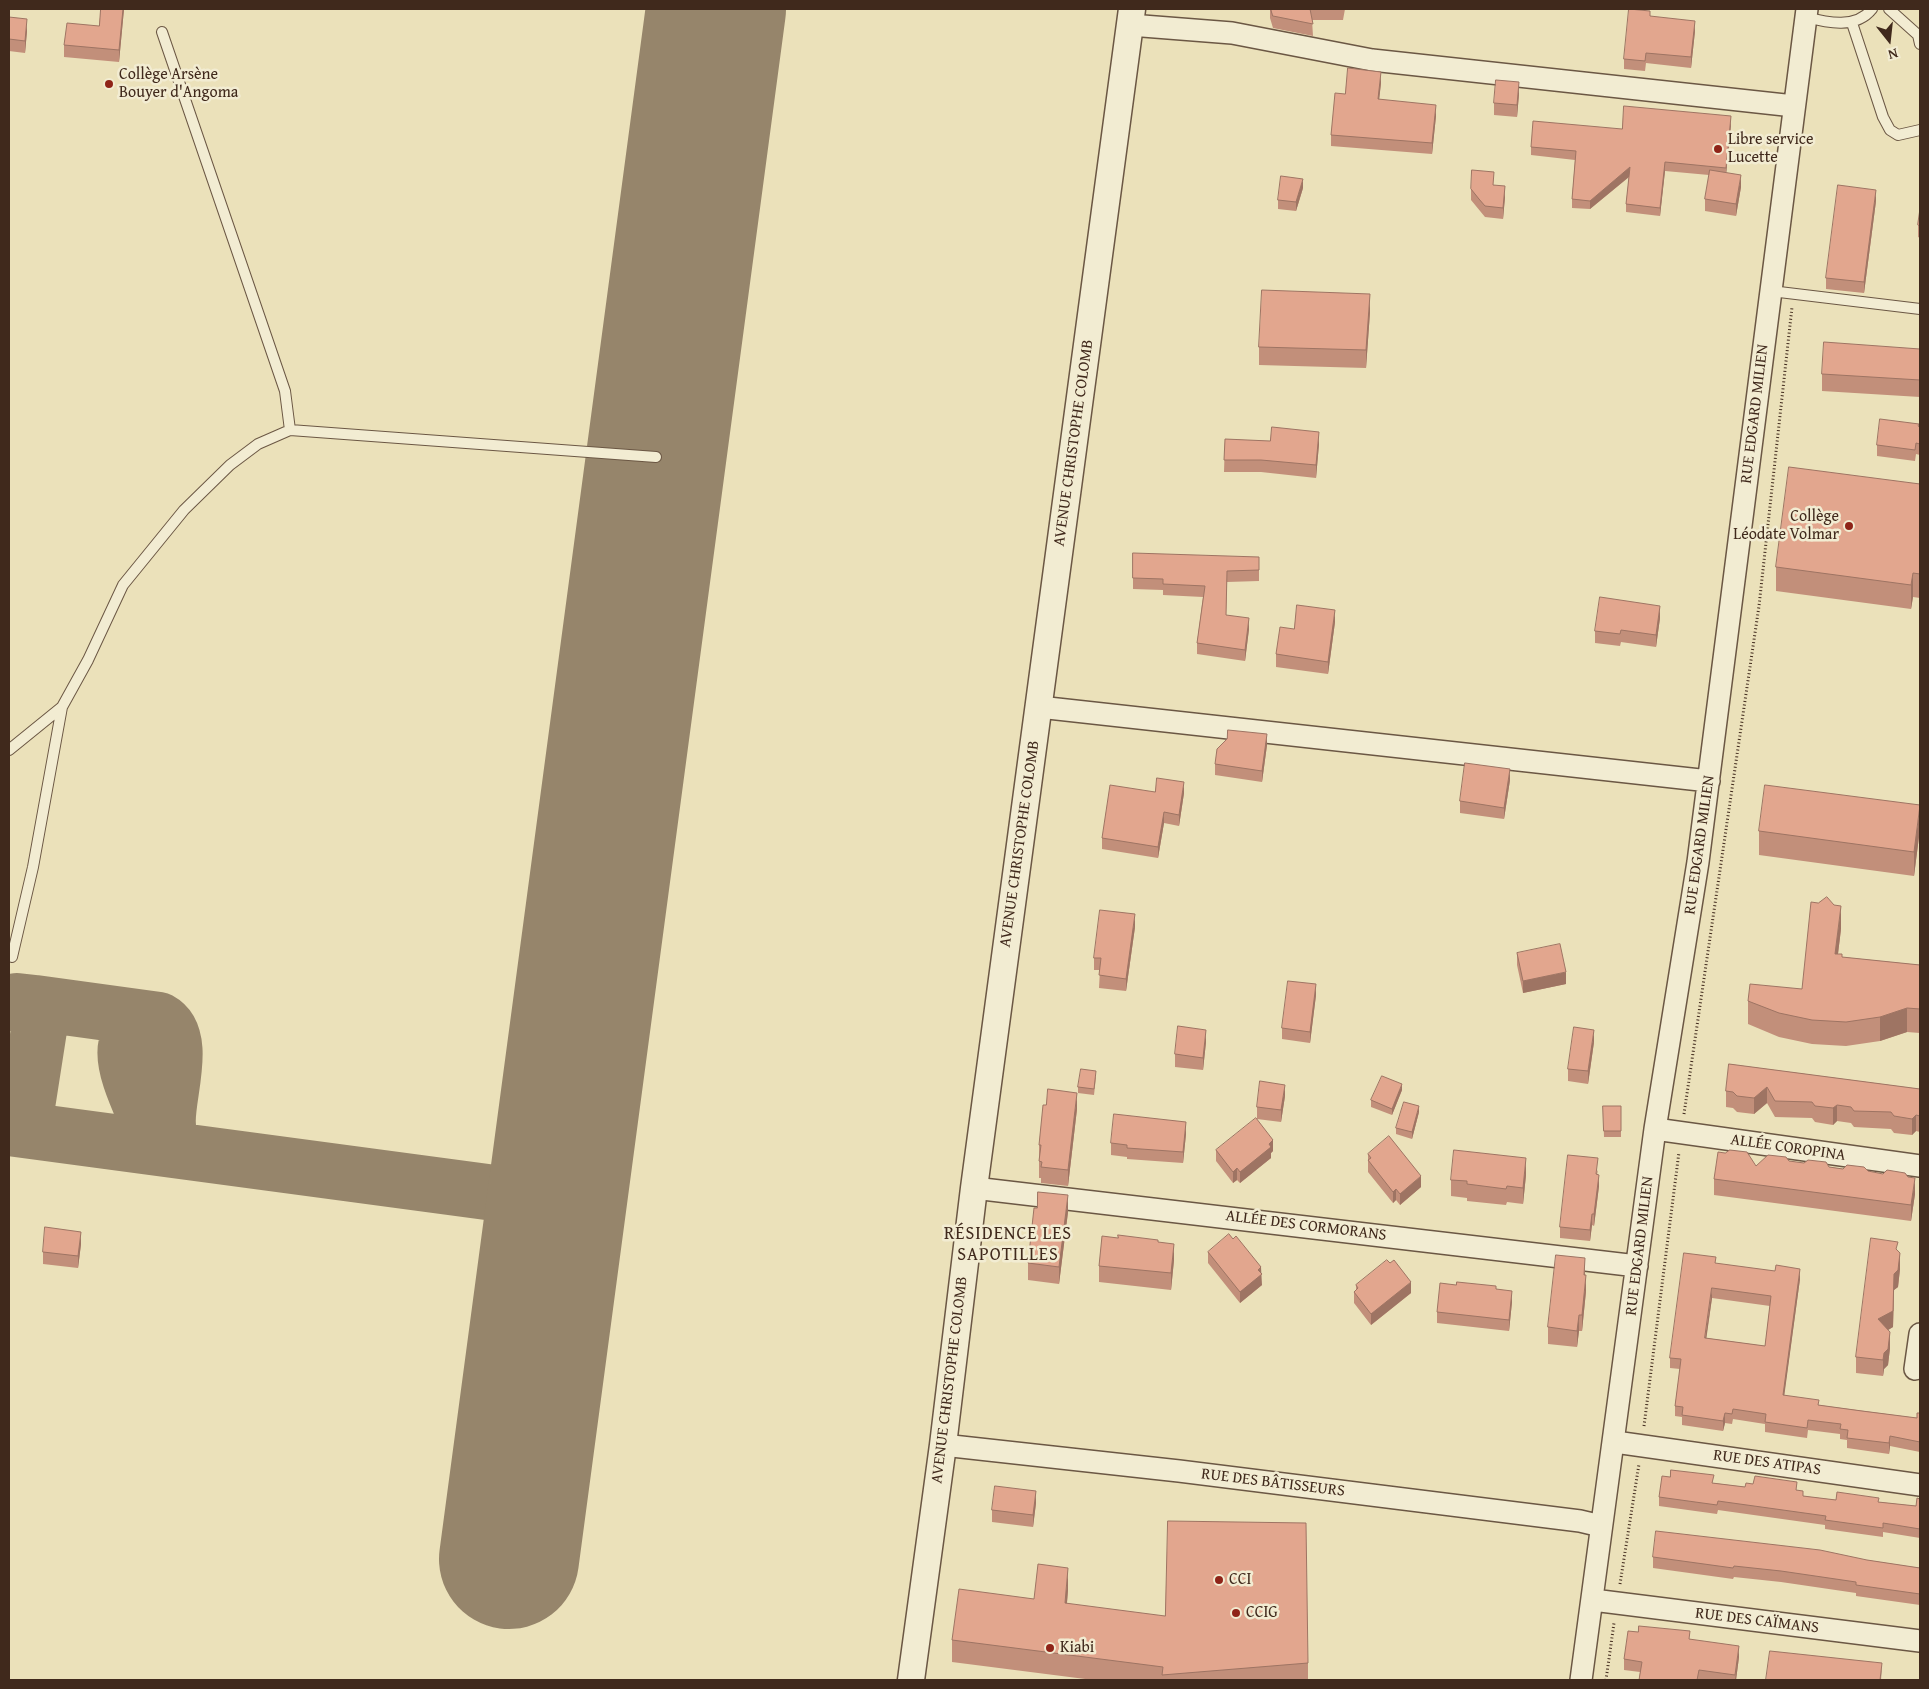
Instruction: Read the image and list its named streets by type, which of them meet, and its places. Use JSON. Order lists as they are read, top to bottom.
{
  "streets": {
    "street": [
      "RUE EDGARD MILIEN",
      "AVENUE CHRISTOPHE COLOMB",
      "ALLÉE COROPINA",
      "ALLÉE DES CORMORANS",
      "RUE DES ATIPAS",
      "RUE DES BÂTISSEURS",
      "RUE DES CAÏMANS"
    ]
  },
  "crossings": [
    ["RUE EDGARD MILIEN", "ALLÉE COROPINA"],
    ["RUE EDGARD MILIEN", "ALLÉE DES CORMORANS"],
    ["RUE EDGARD MILIEN", "RUE DES ATIPAS"],
    ["RUE EDGARD MILIEN", "RUE DES BÂTISSEURS"],
    ["RUE EDGARD MILIEN", "RUE DES CAÏMANS"],
    ["AVENUE CHRISTOPHE COLOMB", "ALLÉE DES CORMORANS"],
    ["AVENUE CHRISTOPHE COLOMB", "RUE DES BÂTISSEURS"]
  ],
  "districts": ["RÉSIDENCE LES SAPOTILLES"],
  "places": [
    "Collège Arsène Bouyer d'Angoma",
    "Libre service Lucette",
    "Collège Léodate Volmar",
    "CCI",
    "CCIG",
    "Kiabi"
  ],
  "north": "bottom"
}
